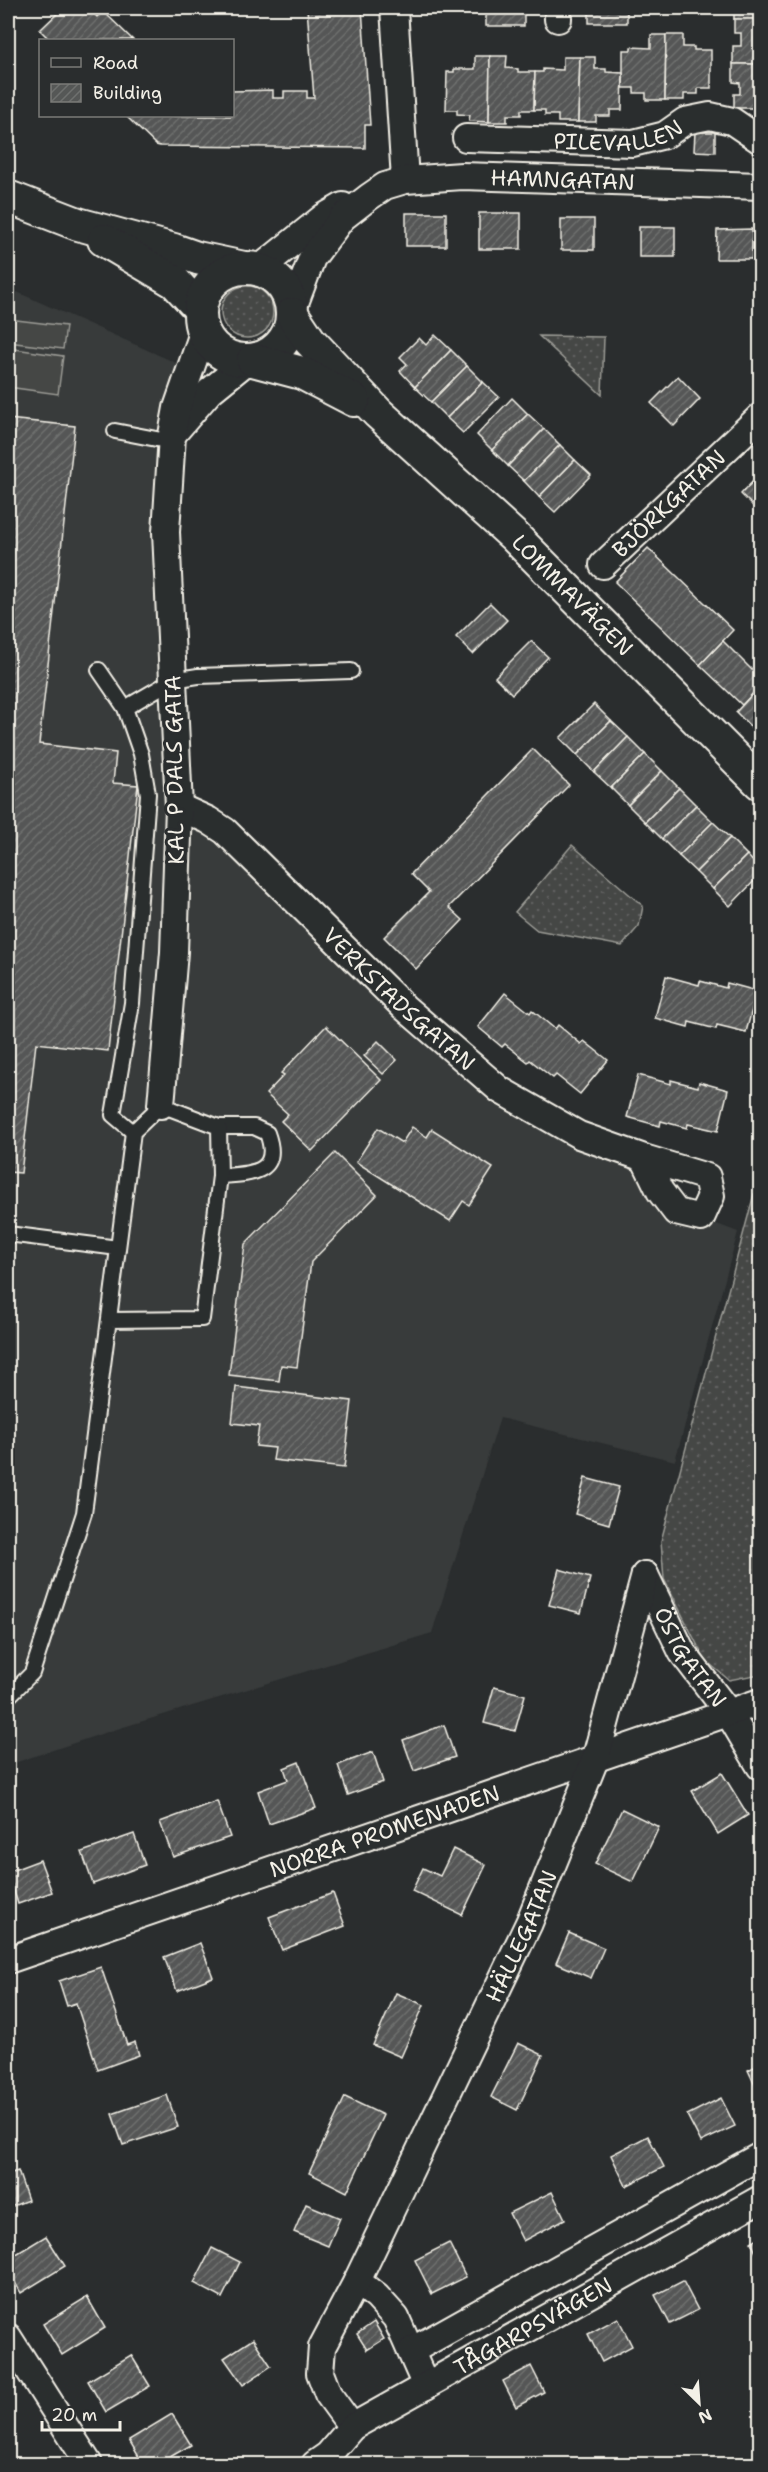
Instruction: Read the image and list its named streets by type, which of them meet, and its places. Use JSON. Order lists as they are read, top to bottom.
{
  "streets": {
    "street": [
      "PILEVALLEN",
      "HAMNGATAN",
      "BJÖRKGATAN",
      "LOMMAVÄGEN",
      "KAL P DALS GATA",
      "VERKSTADSGATAN",
      "ÖSTGATAN",
      "NORRA PROMENADEN",
      "HÄLLEGATAN",
      "TÅGARPSVÄGEN"
    ]
  },
  "crossings": [
    ["HAMNGATAN", "LOMMAVÄGEN"],
    ["HAMNGATAN", "KAL P DALS GATA"],
    ["LOMMAVÄGEN", "KAL P DALS GATA"],
    ["KAL P DALS GATA", "VERKSTADSGATAN"],
    ["ÖSTGATAN", "NORRA PROMENADEN"],
    ["ÖSTGATAN", "HÄLLEGATAN"],
    ["NORRA PROMENADEN", "HÄLLEGATAN"],
    ["HÄLLEGATAN", "TÅGARPSVÄGEN"]
  ],
  "legend": ["Road", "Building"],
  "scale_bar": "20 m",
  "north": "bottom right"
}
